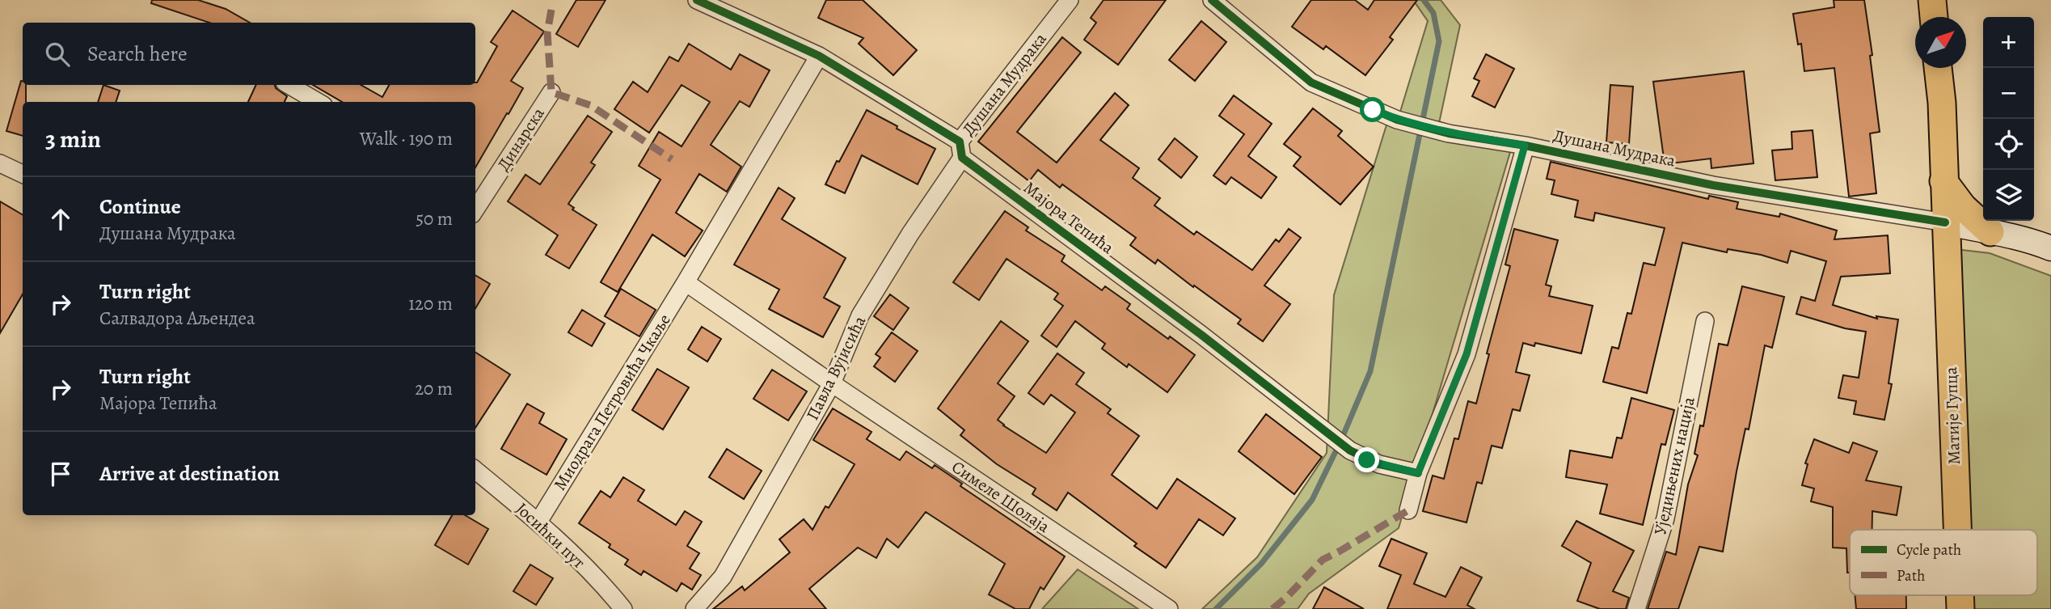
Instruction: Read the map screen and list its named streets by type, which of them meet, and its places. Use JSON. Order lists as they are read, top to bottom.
{
  "streets": {
    "main road": ["Матије Гупца"],
    "street": [
      "Душана Мудрака",
      "Динарска",
      "Мајора Тепића",
      "Павла Вујисића",
      "Миодрага Петровића Чкаље",
      "Уједињених нација",
      "Симеле Шолаја",
      "Јосићки пут"
    ]
  },
  "crossings": [
    ["Душана Мудрака", "Мајора Тепића"],
    ["Душана Мудрака", "Павла Вујисића"],
    ["Душана Мудрака", "Матије Гупца"],
    ["Мајора Тепића", "Павла Вујисића"],
    ["Мајора Тепића", "Миодрага Петровића Чкаље"],
    ["Павла Вујисића", "Симеле Шолаја"],
    ["Миодрага Петровића Чкаље", "Јосићки пут"]
  ],
  "legend": ["Cycle path", "Path"],
  "north": "top right",
  "page": {
    "map_buttons": ["+", "−"],
    "search": "Search here",
    "heading": ["3 min", "Walk · 190 m"],
    "list": [
      ["Continue", "Душана Мудрака", "50 m"],
      ["Turn right", "Салвадора Аљендеа", "120 m"],
      ["Turn right", "Мајора Тепића", "20 m"],
      "Arrive at destination"
    ]
  }
}
